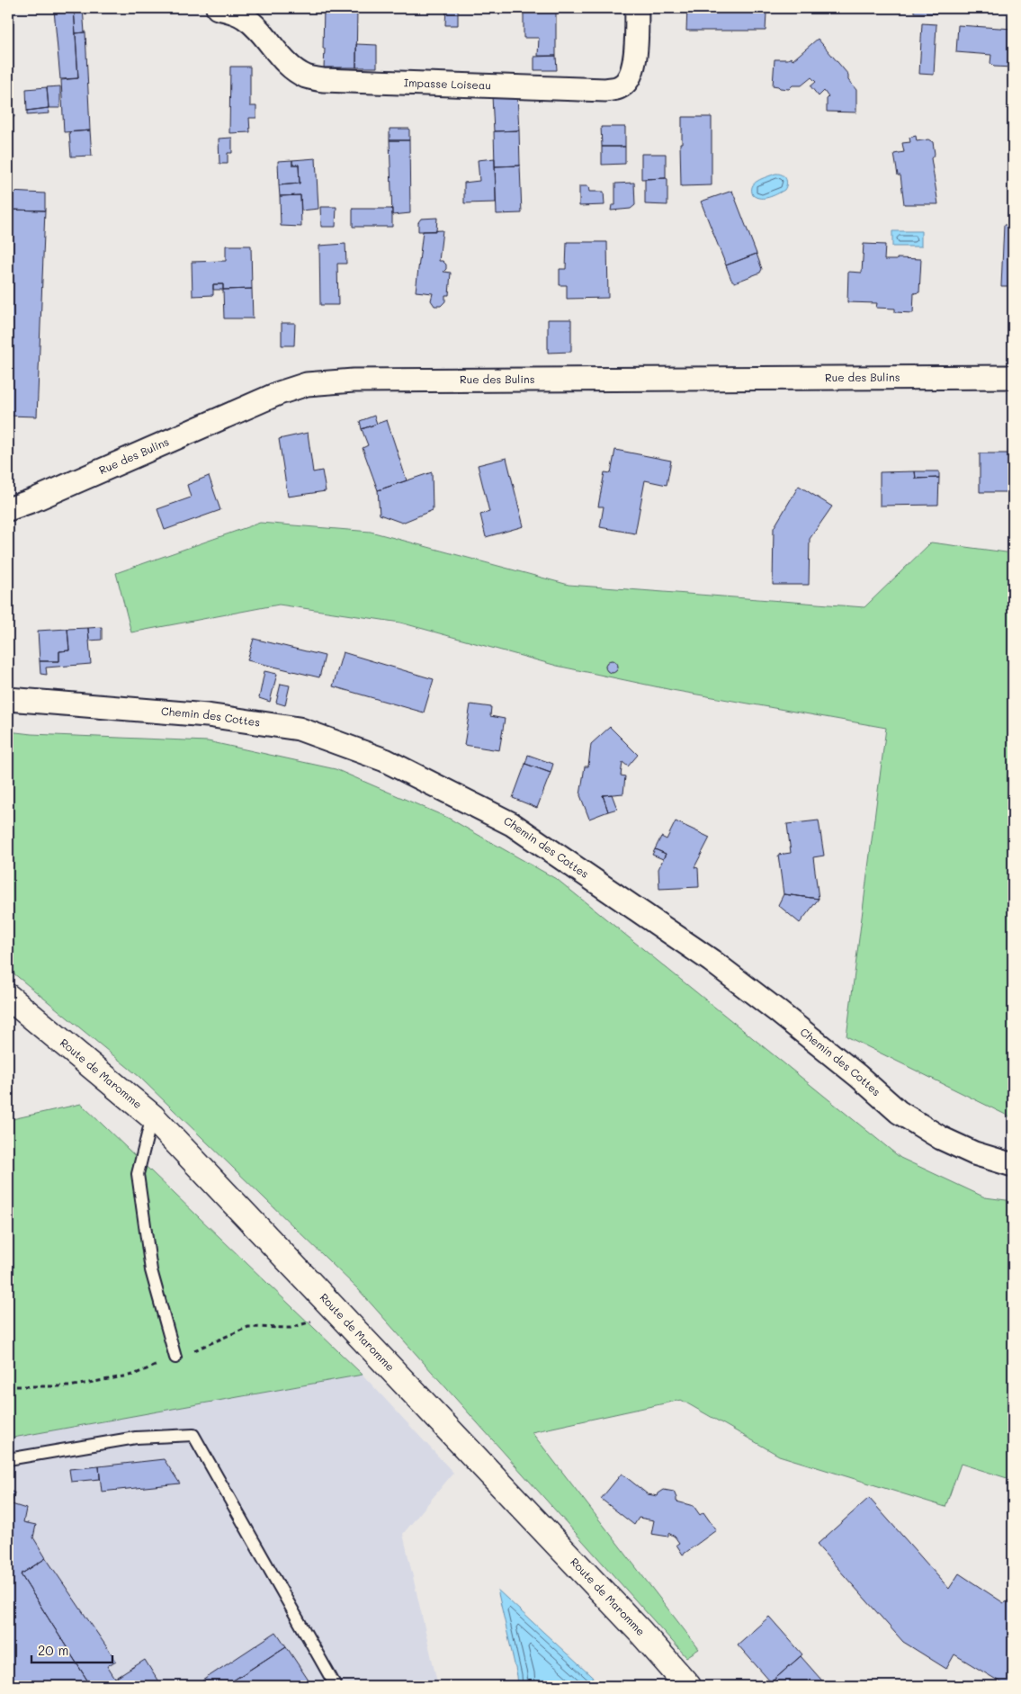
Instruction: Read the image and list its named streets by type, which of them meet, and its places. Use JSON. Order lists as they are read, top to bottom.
{
  "streets": {
    "street": [
      "Impasse Loiseau",
      "Rue des Bulins",
      "Chemin des Cottes",
      "Route de Maromme"
    ]
  },
  "scale_bar": "20 m"
}
